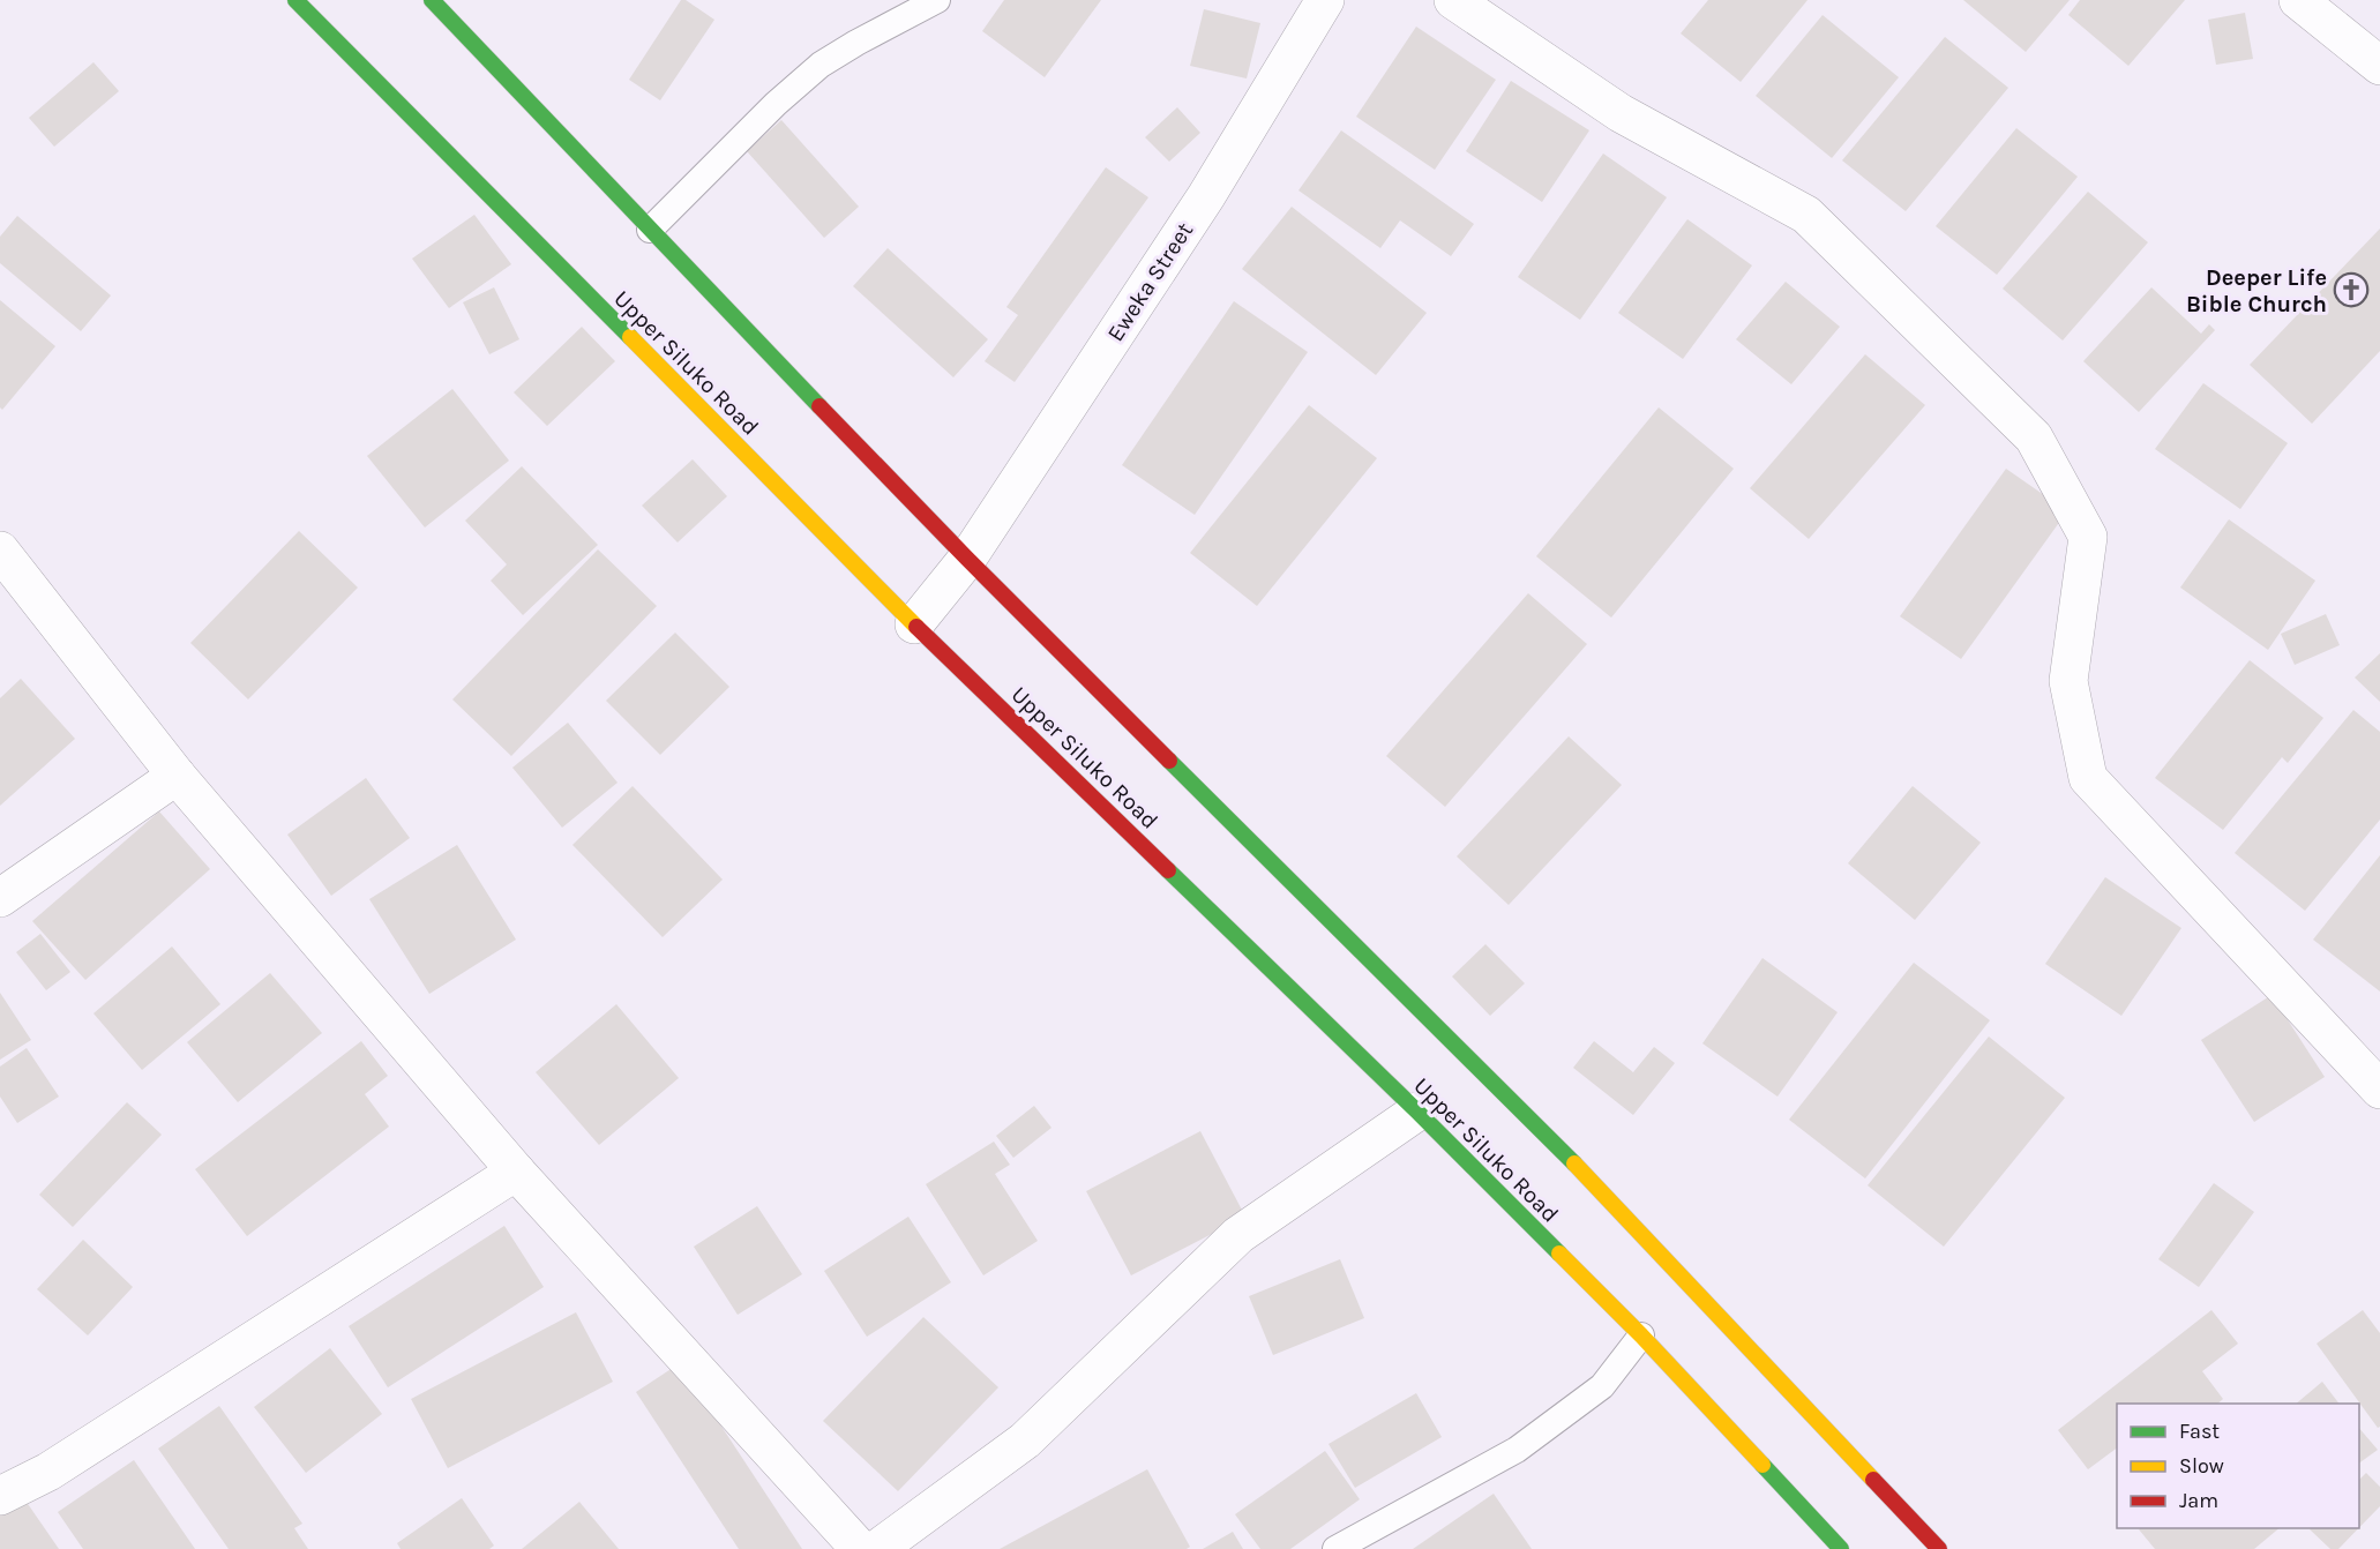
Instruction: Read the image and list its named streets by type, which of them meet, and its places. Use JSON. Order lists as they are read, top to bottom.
{
  "streets": {
    "main road": ["Upper Siluko Road"],
    "street": ["Eweka Street"]
  },
  "places": {
    "church": ["Deeper Life Bible Church"]
  },
  "legend": ["Fast", "Slow", "Jam"]
}
